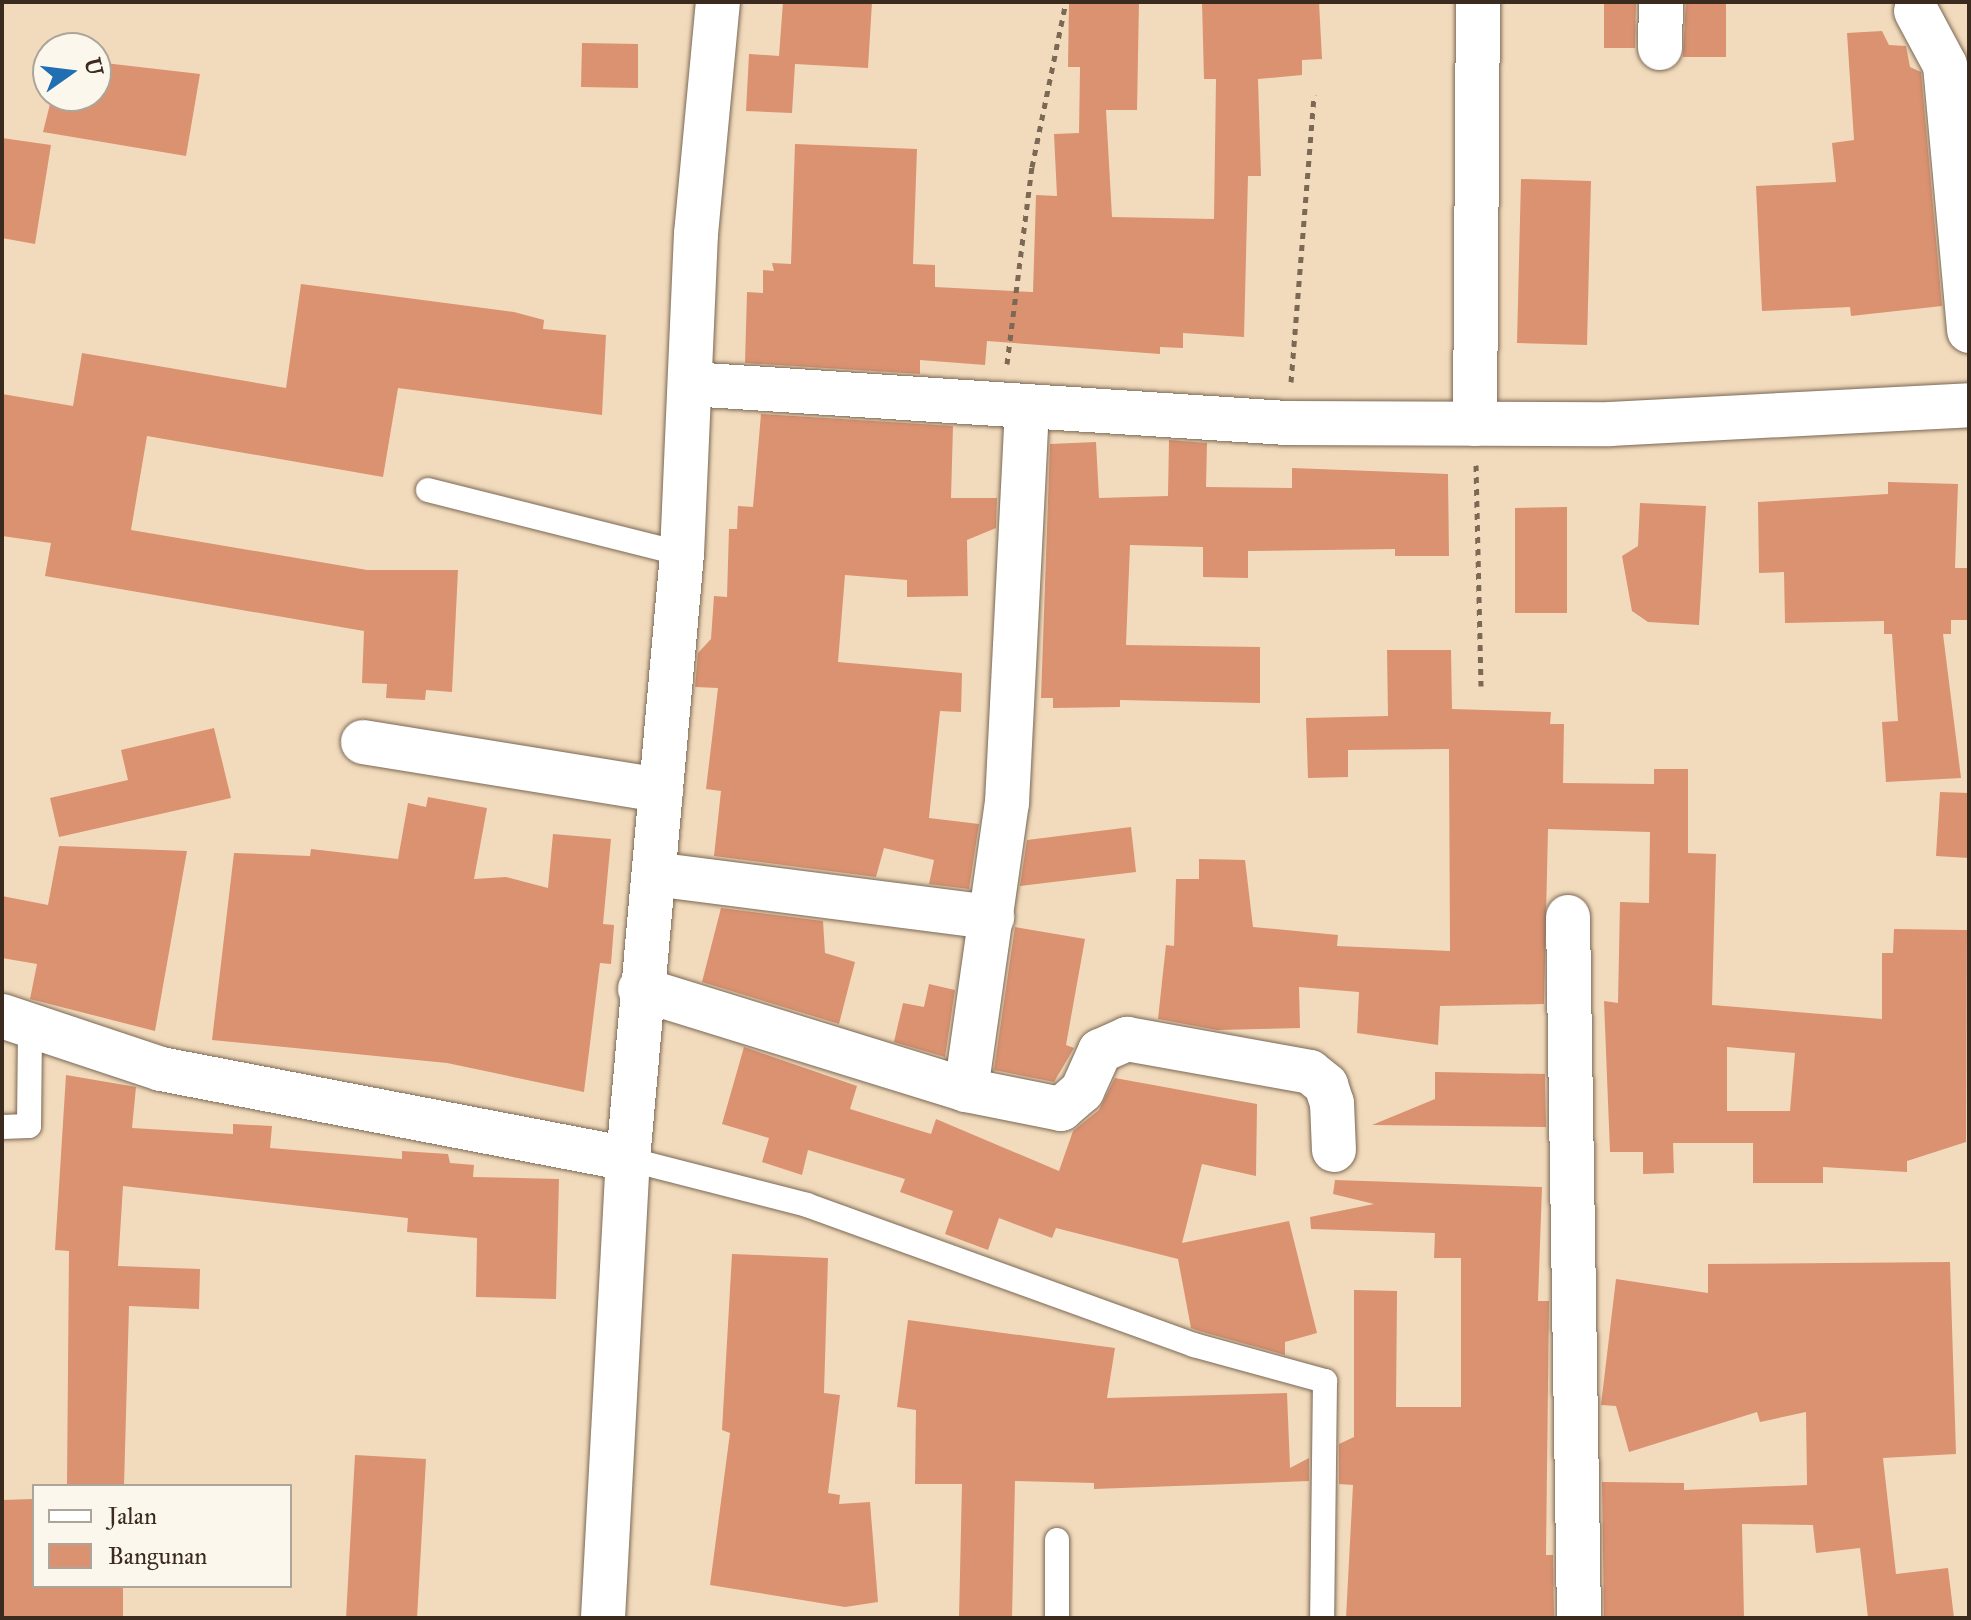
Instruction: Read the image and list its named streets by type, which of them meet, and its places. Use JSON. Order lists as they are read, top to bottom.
{
  "legend": ["Jalan", "Bangunan"],
  "north": "right"
}
